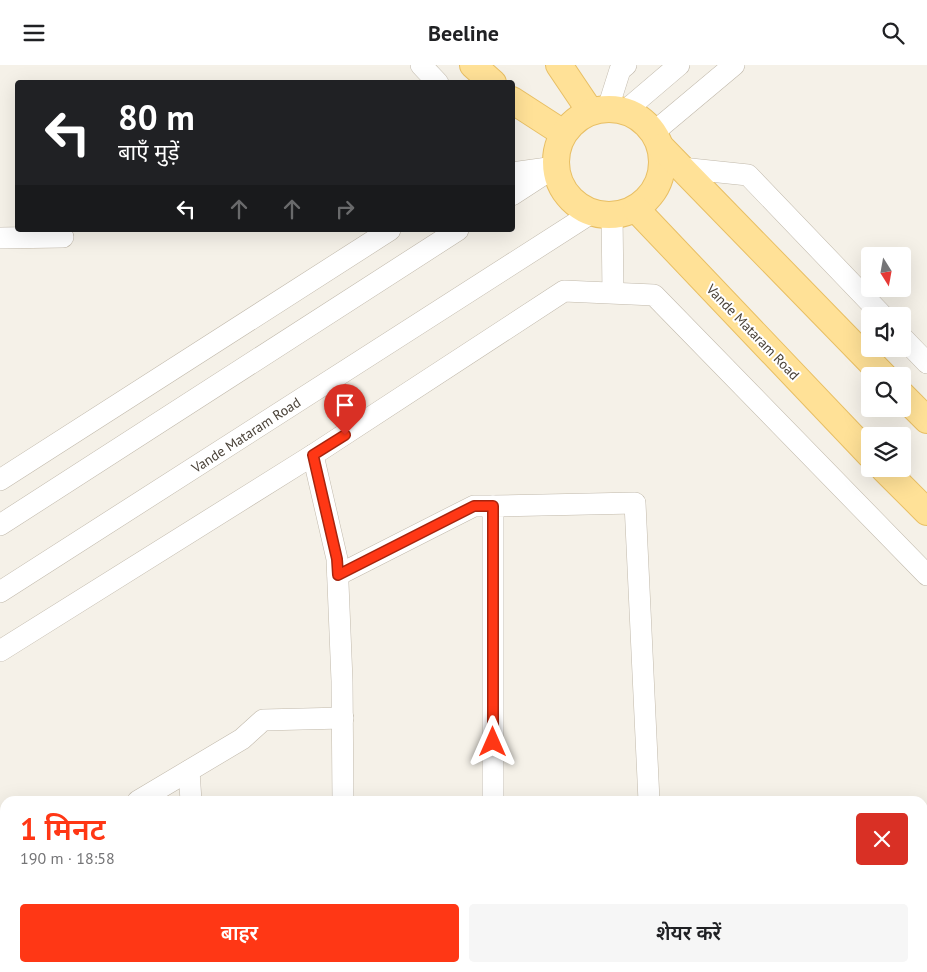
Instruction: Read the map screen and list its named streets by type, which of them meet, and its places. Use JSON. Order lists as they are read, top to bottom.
{
  "streets": {
    "main road": ["Vande Mataram Road"]
  },
  "north": "bottom",
  "page": {
    "header": "Beeline",
    "turn": ["80 m", "बाएँ मुड़ें"],
    "heading": ["1 मिनट", "190 m · 18:58"],
    "buttons": ["बाहर", "शेयर करें"]
  }
}
